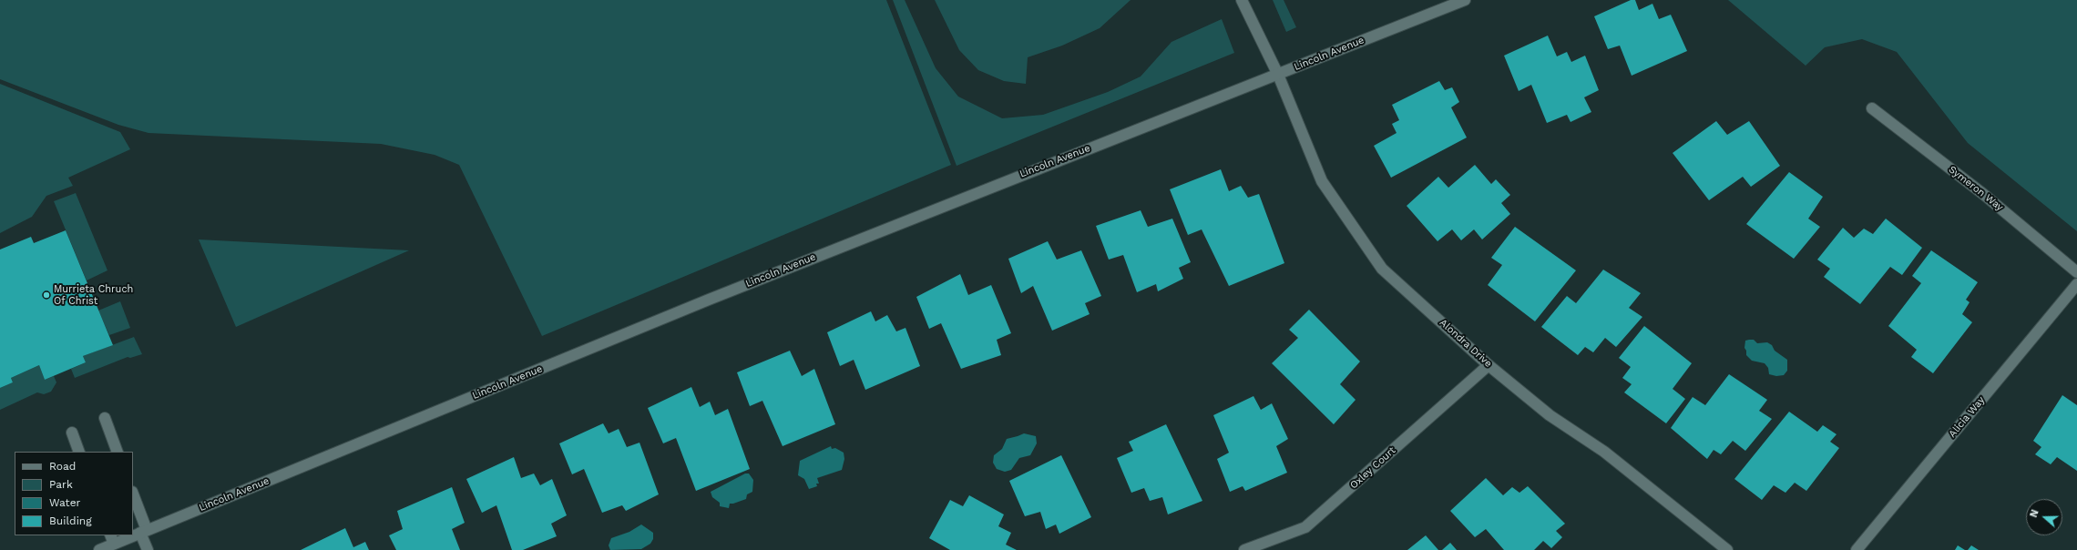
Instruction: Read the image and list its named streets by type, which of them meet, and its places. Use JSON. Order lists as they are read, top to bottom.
{
  "streets": {
    "street": [
      "Lincoln Avenue",
      "Symeron Way",
      "Alondra Drive",
      "Alicia Way",
      "Oxley Court"
    ]
  },
  "crossings": [
    ["Lincoln Avenue", "Alondra Drive"],
    ["Alondra Drive", "Oxley Court"]
  ],
  "places": ["Murrieta Chruch Of Christ"],
  "legend": [
    "Road",
    "Park",
    "Water",
    "Building"
  ],
  "north": "left"
}
